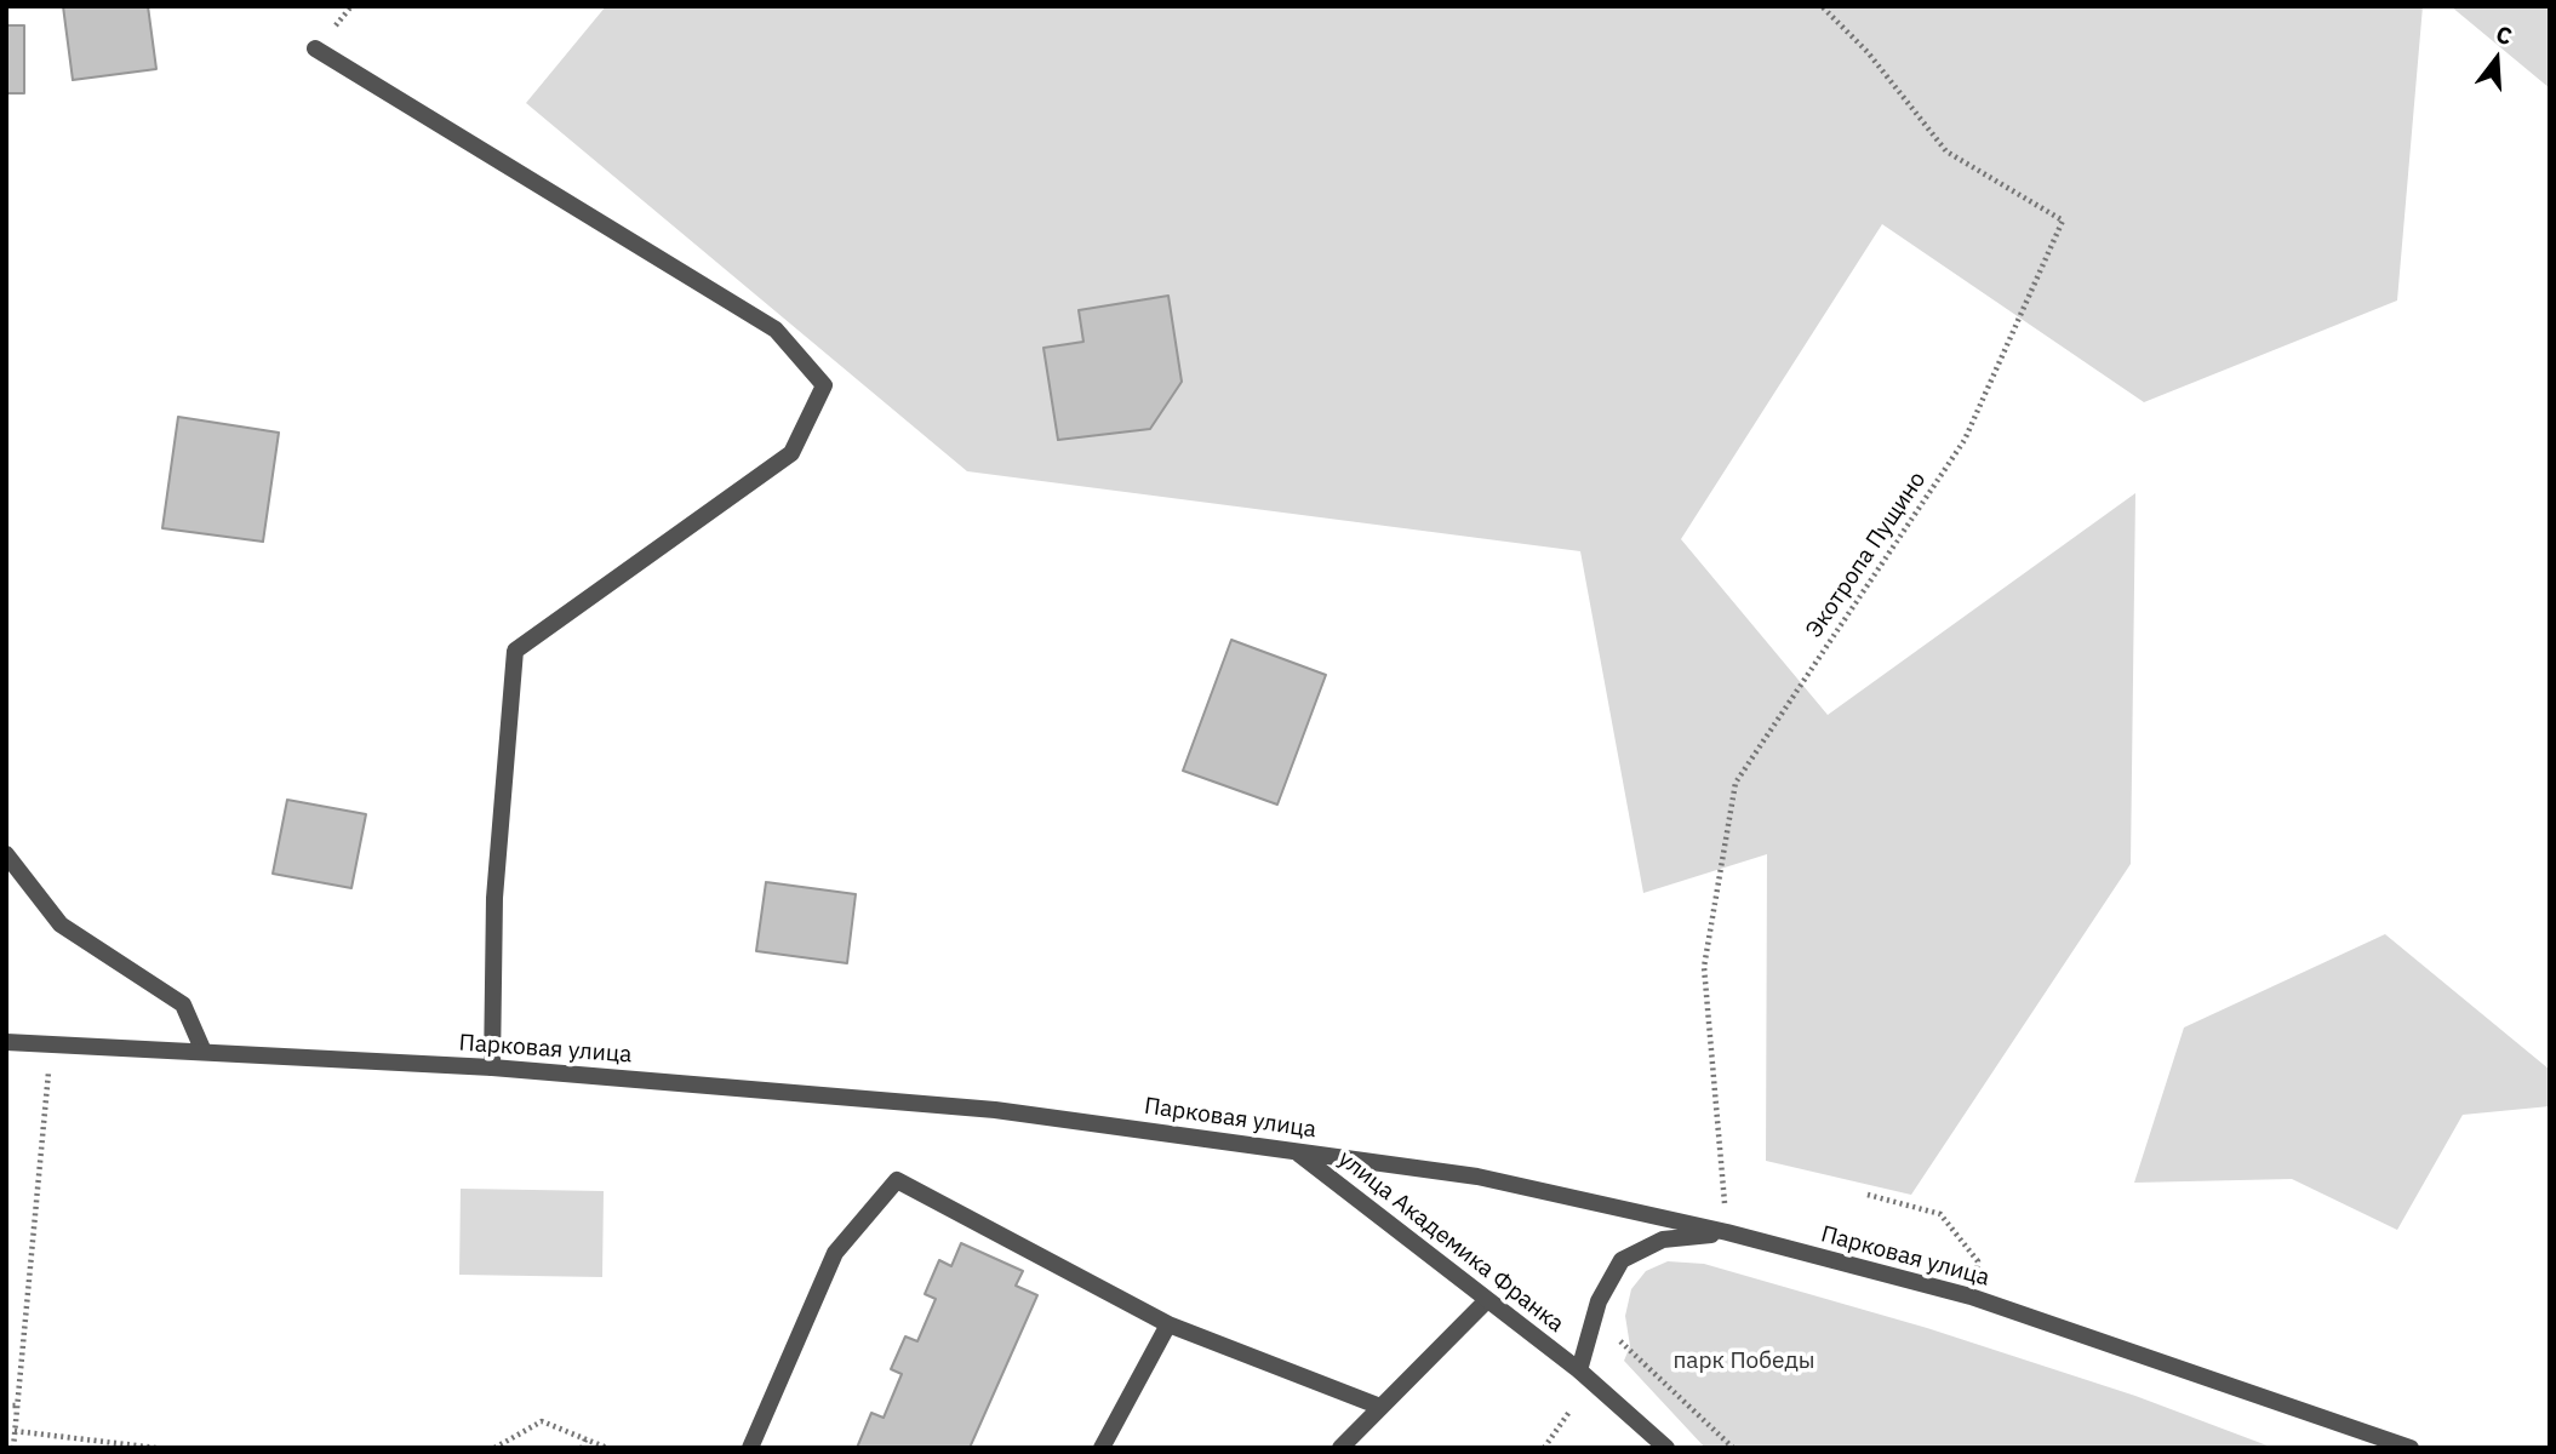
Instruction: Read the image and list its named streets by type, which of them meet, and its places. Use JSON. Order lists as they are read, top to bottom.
{
  "streets": {
    "street": ["Парковая улица", "улица Академика Франка"],
    "path": ["Экотропа Пущино"]
  },
  "crossings": [
    ["Экотропа Пущино", "Парковая улица"],
    ["Экотропа Пущино", "улица Академика Франка"],
    ["Парковая улица", "улица Академика Франка"]
  ],
  "parks": ["парк Победы"],
  "north": "top"
}
